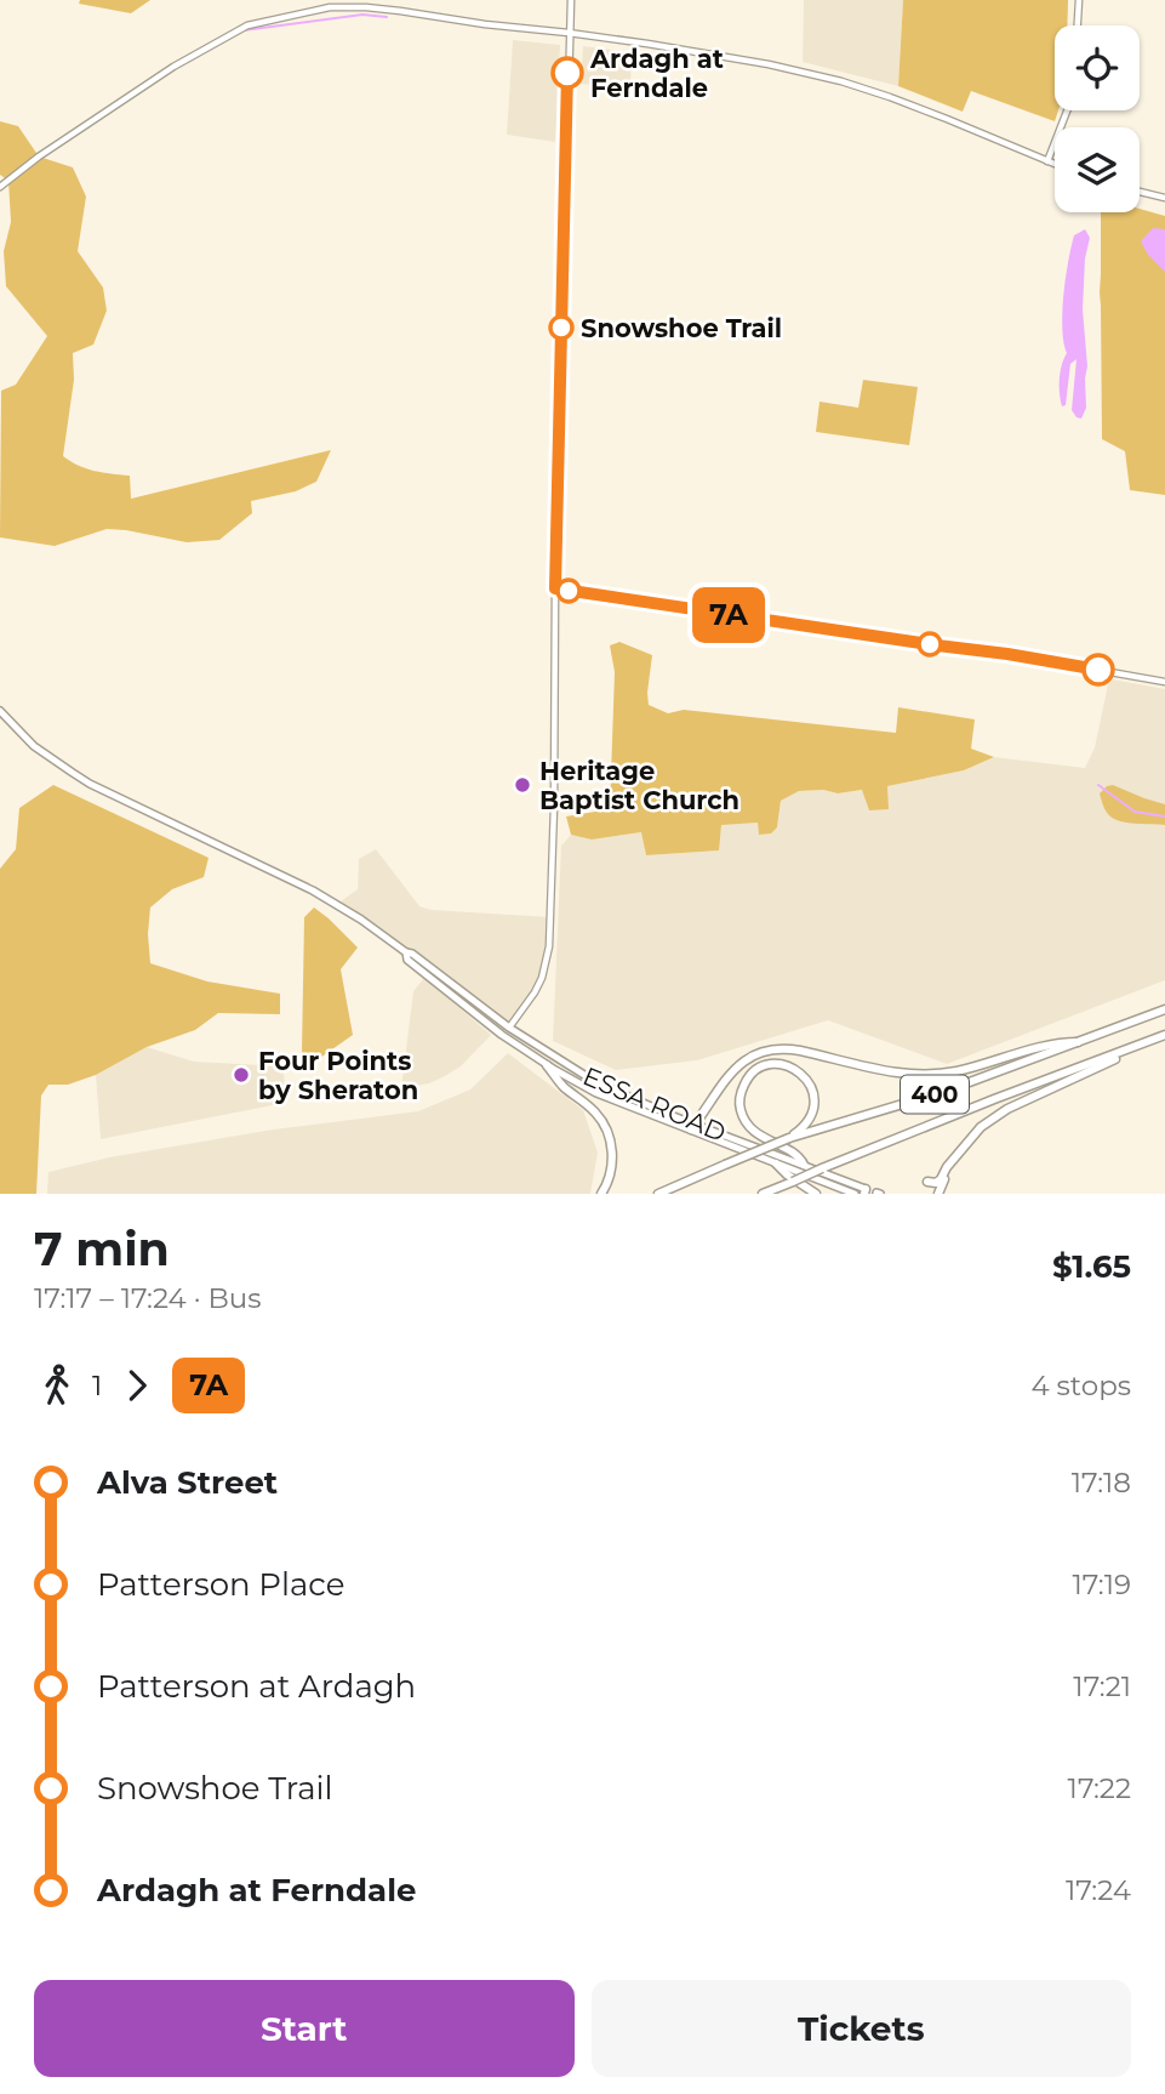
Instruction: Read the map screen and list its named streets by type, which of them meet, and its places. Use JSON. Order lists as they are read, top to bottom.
{
  "streets": {
    "highway": ["400"],
    "main road": ["ESSA ROAD"]
  },
  "places": [
    "Ardagh at Ferndale",
    "Snowshoe Trail",
    "Heritage Baptist Church",
    "Four Points by Sheraton"
  ],
  "lines": ["bus line 7A"],
  "page": {
    "on_map": "7A",
    "heading": ["7 min", "17:17 – 17:24 · Bus", "$1.65"],
    "legs": ["1", "7A", "4 stops"],
    "list": [
      {
        "name": "Alva Street",
        "value": "17:18"
      },
      {
        "name": "Patterson Place",
        "value": "17:19"
      },
      {
        "name": "Patterson at Ardagh",
        "value": "17:21"
      },
      {
        "name": "Snowshoe Trail",
        "value": "17:22"
      },
      {
        "name": "Ardagh at Ferndale",
        "value": "17:24"
      }
    ],
    "buttons": ["Start", "Tickets"]
  }
}
